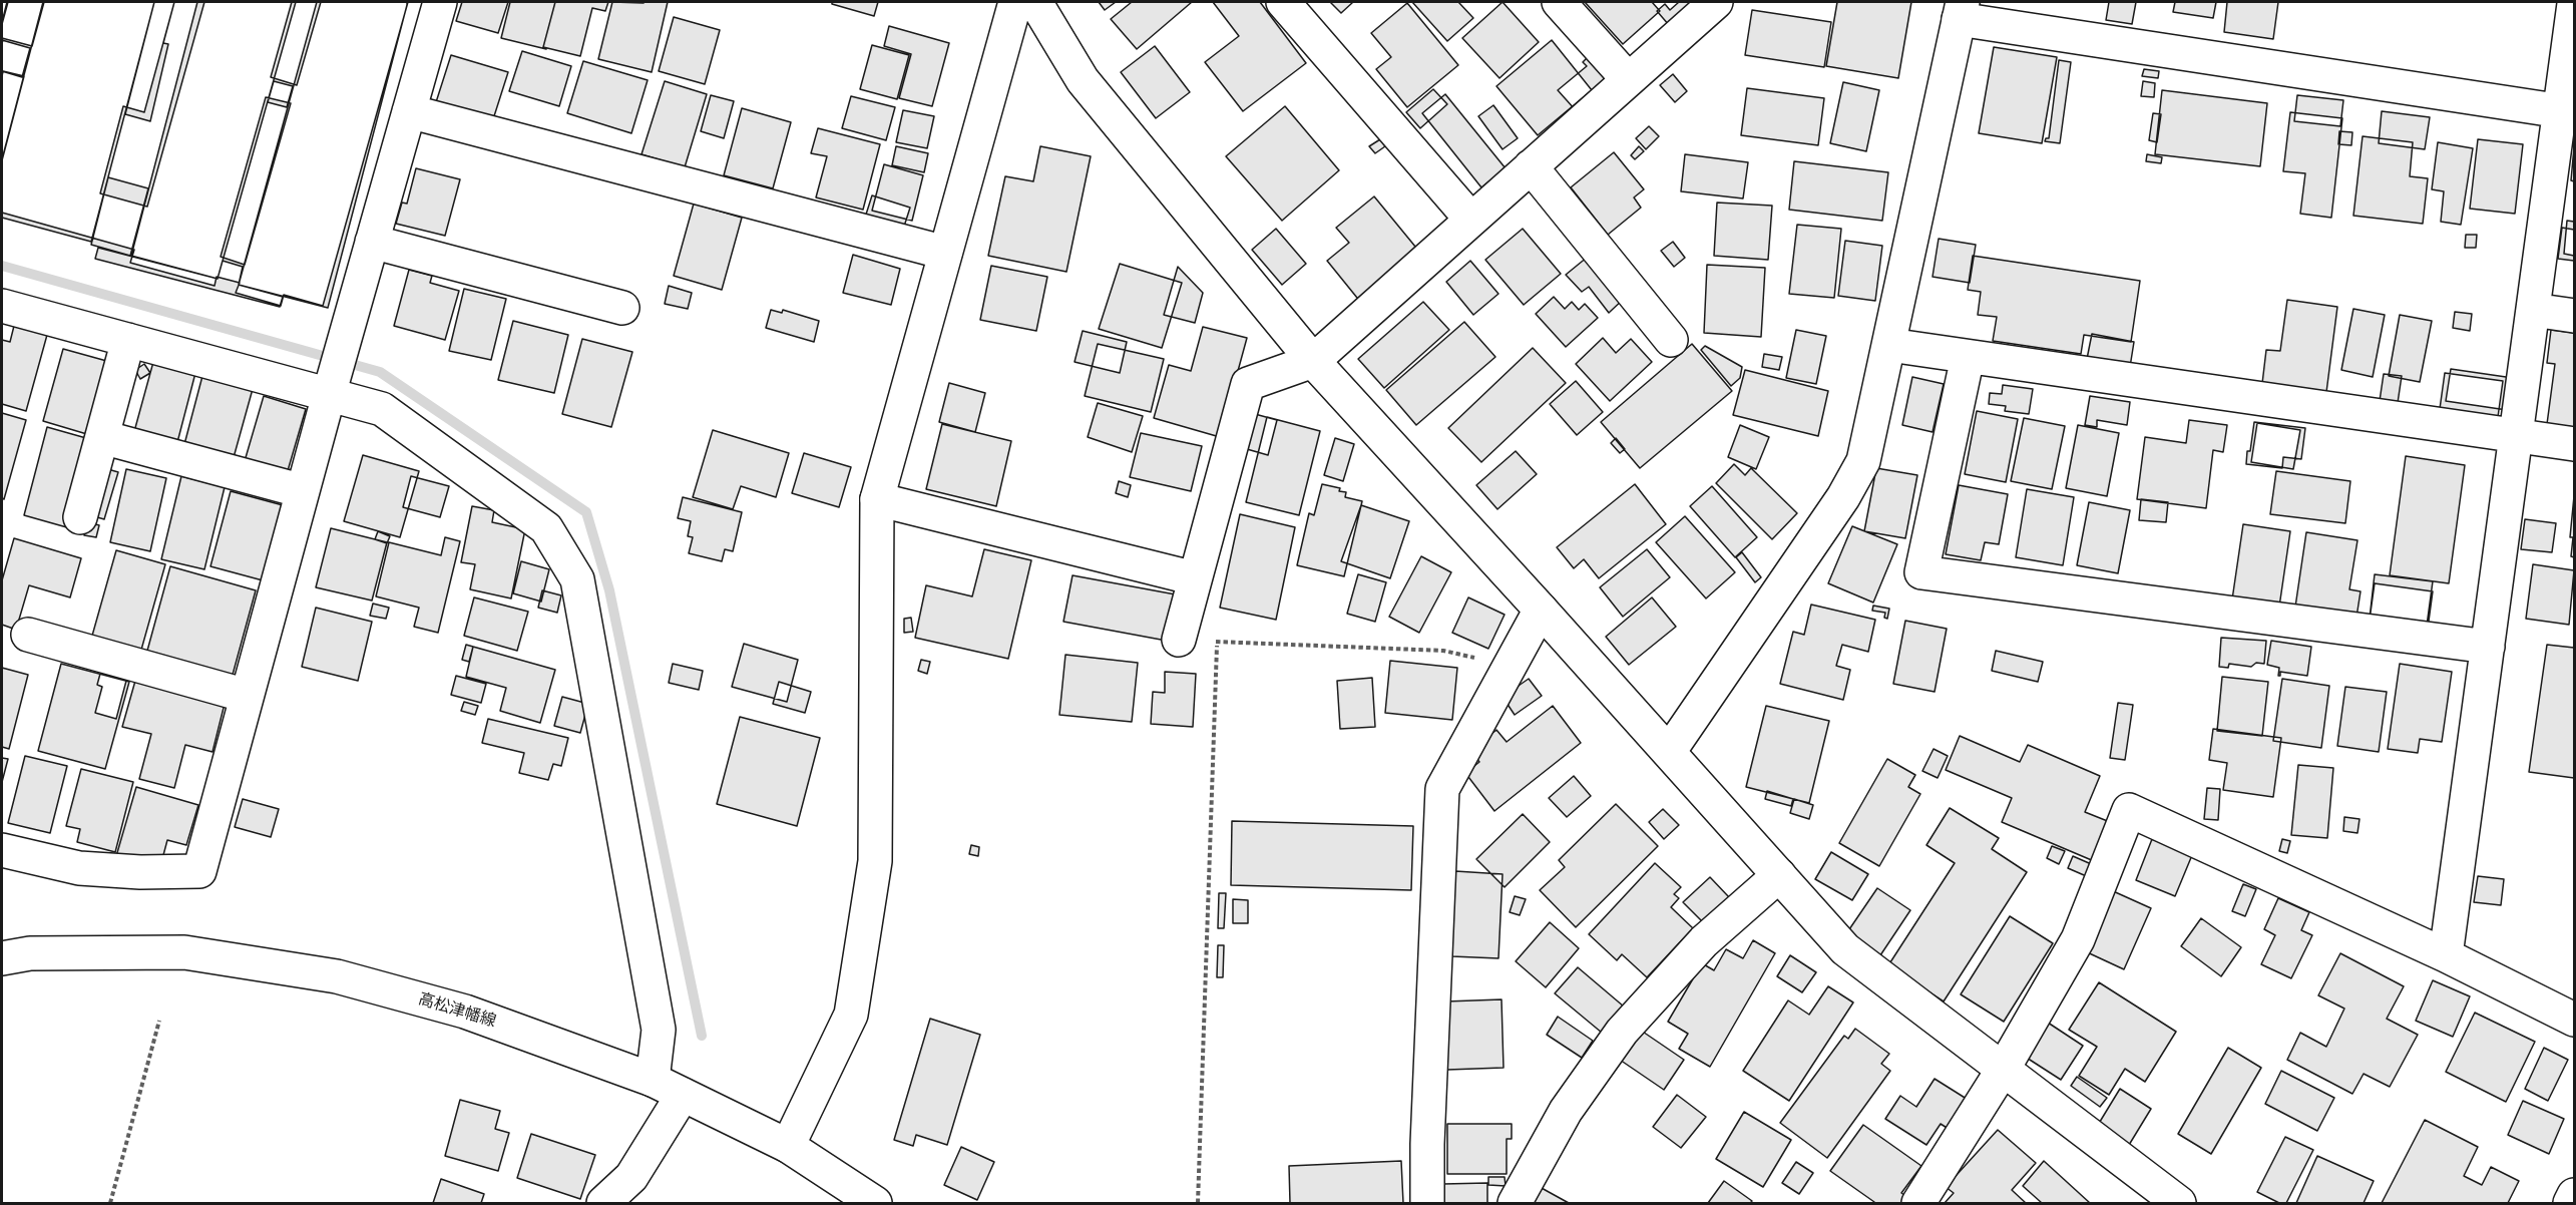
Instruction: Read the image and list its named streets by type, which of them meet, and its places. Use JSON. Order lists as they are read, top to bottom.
{
  "streets": {
    "street": ["高松津幡線"]
  }
}
